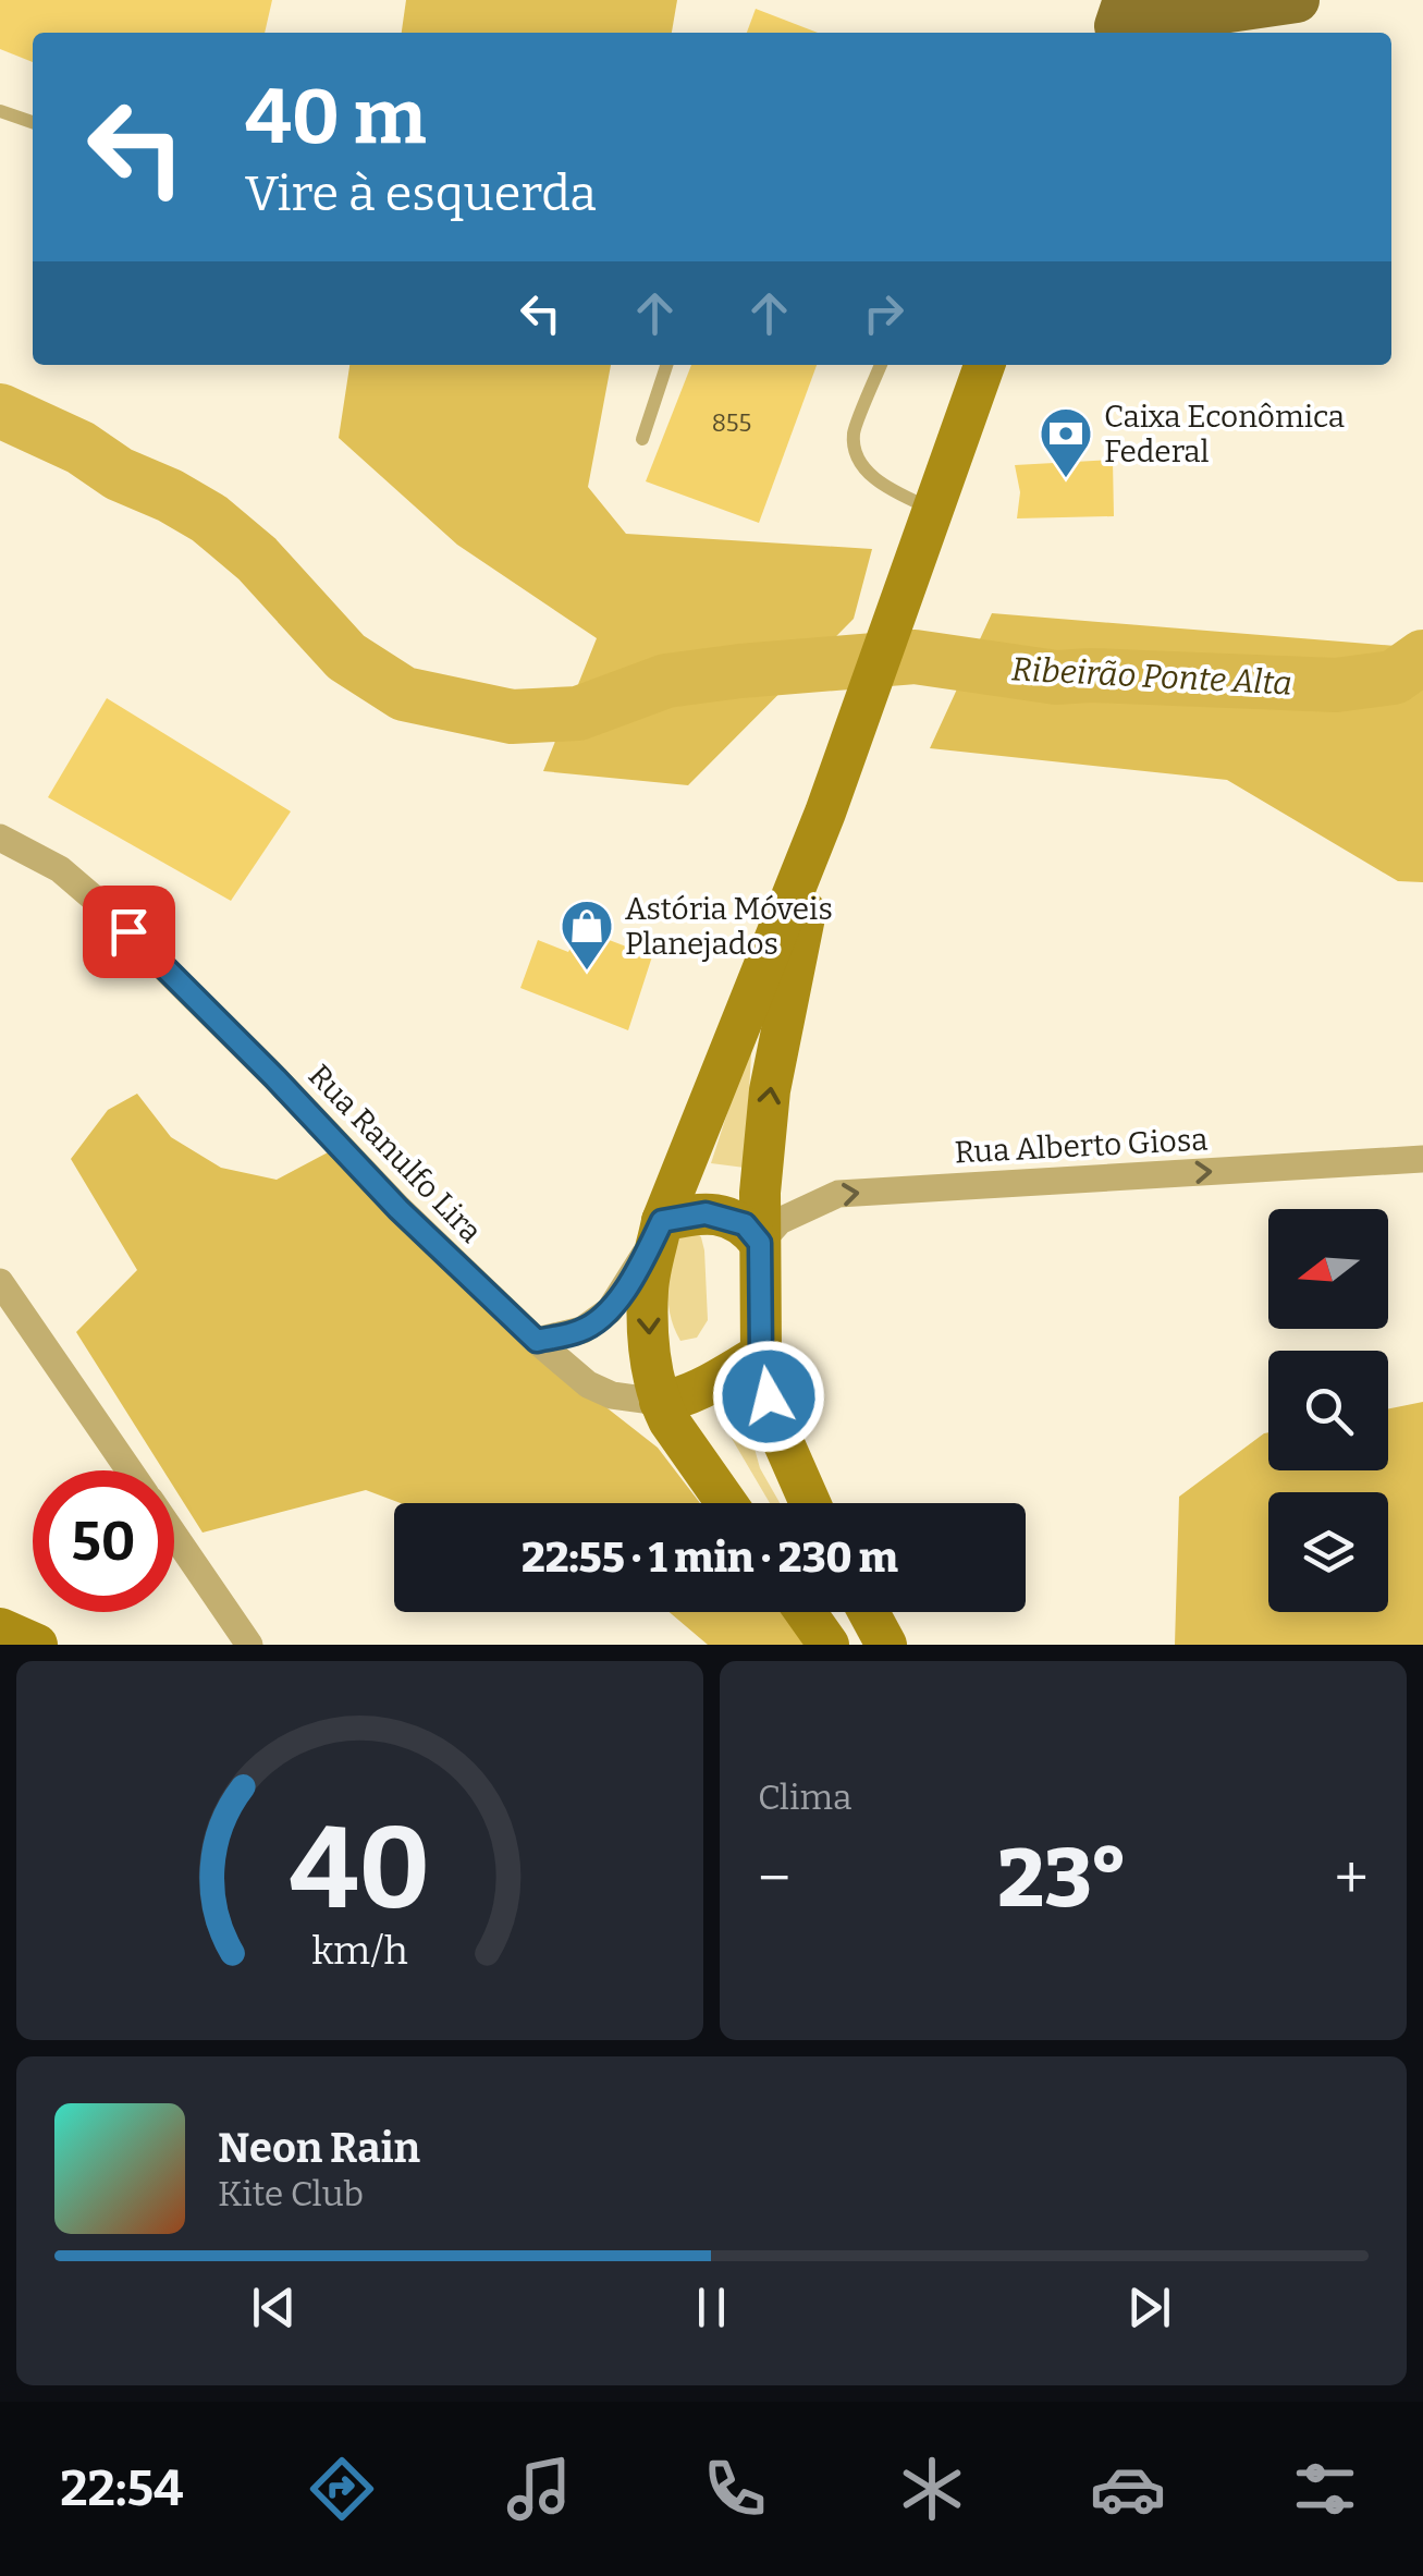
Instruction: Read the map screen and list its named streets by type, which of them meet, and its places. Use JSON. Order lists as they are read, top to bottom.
{
  "streets": {
    "street": ["Rua Alberto Giosa", "Rua Ranulfo Lira"]
  },
  "one_way": ["Rua Alberto Giosa"],
  "water": ["Ribeirão Ponte Alta"],
  "places": {
    "bank": ["Caixa Econômica Federal"],
    "shop": ["Astória Móveis Planejados"]
  },
  "house_numbers": ["855"],
  "north": "left",
  "page": {
    "turn": ["40 m", "Vire à esquerda"],
    "limit": "50",
    "trip": "22:55 · 1 min · 230 m",
    "tile": "Clima",
    "heat": ["−", "23°", "+"],
    "song": ["Neon Rain", "Kite Club"],
    "tabs": "22:54",
    "gauge": ["40", "km/h"]
  }
}
